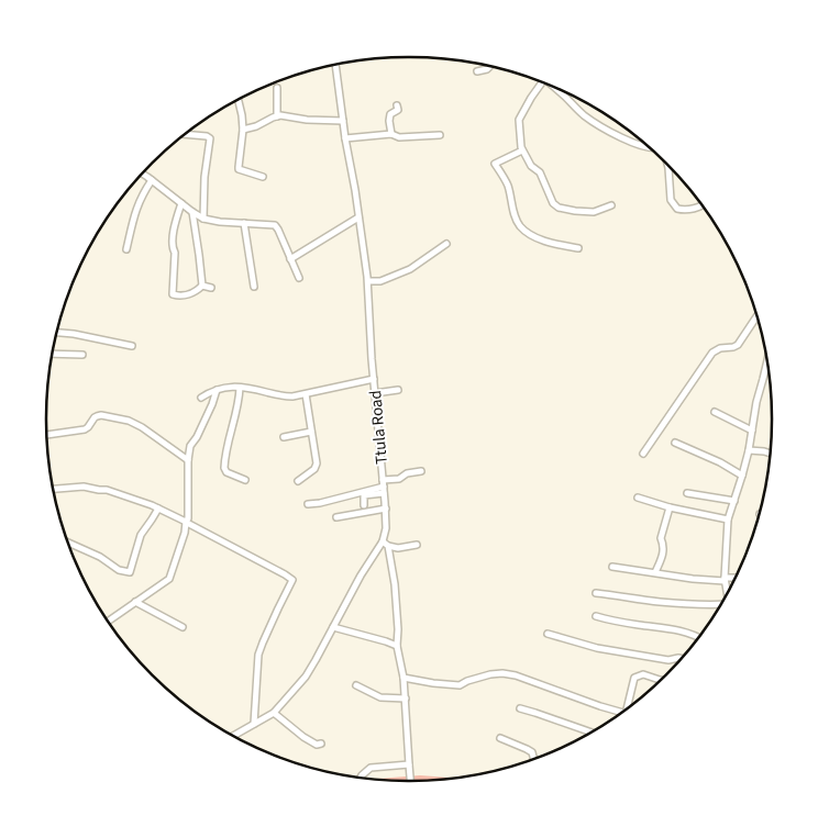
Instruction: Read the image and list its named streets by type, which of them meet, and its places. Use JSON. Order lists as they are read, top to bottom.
{
  "streets": {
    "street": ["Ttula Road"]
  }
}
